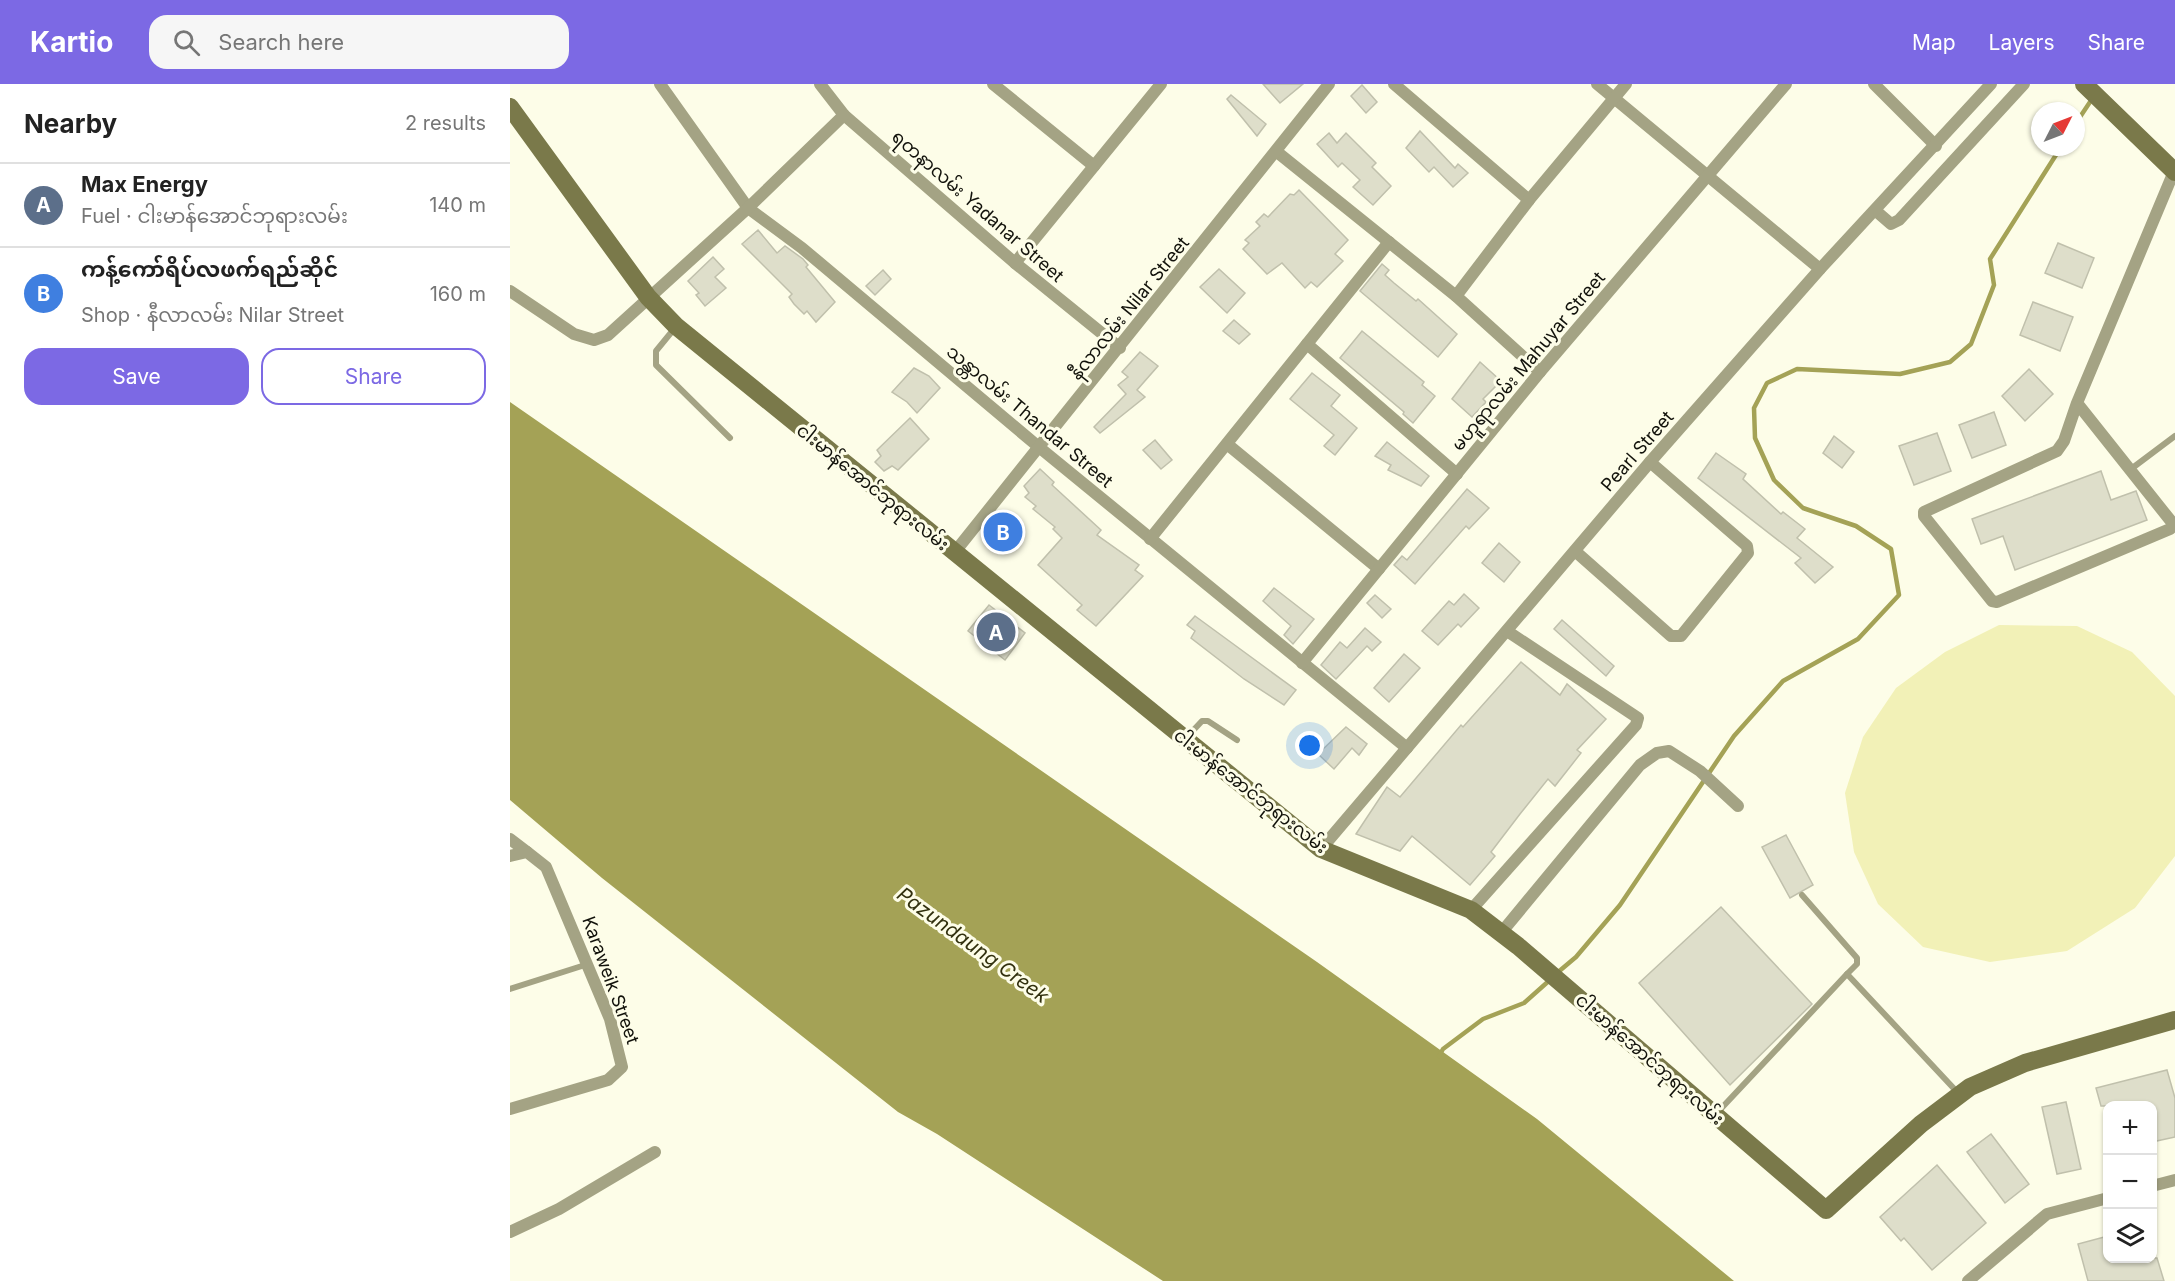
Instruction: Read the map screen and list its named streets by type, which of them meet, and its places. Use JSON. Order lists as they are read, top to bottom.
{
  "streets": {
    "main road": ["ငါးမာန်အောင်ဘုရားလမ်း"],
    "street": [
      "ရတနာလမ်း Yadanar Street",
      "နီလာလမ်း Nilar Street",
      "မဟူရာလမ်း Mahuyar Street",
      "သန္တာလမ်း Thandar Street",
      "Pearl Street",
      "Karaweik Street"
    ]
  },
  "crossings": [
    ["ရတနာလမ်း Yadanar Street", "နီလာလမ်း Nilar Street"],
    ["နီလာလမ်း Nilar Street", "သန္တာလမ်း Thandar Street"],
    ["နီလာလမ်း Nilar Street", "ငါးမာန်အောင်ဘုရားလမ်း"],
    ["မဟူရာလမ်း Mahuyar Street", "သန္တာလမ်း Thandar Street"],
    ["သန္တာလမ်း Thandar Street", "Pearl Street"],
    ["Pearl Street", "ငါးမာန်အောင်ဘုရားလမ်း"]
  ],
  "water": ["Pazundaung Creek"],
  "north": "top right",
  "page": {
    "header": "Kartio",
    "search": "Search here",
    "nav": ["Map", "Layers", "Share"],
    "heading": ["Nearby", "2 results"],
    "list": [
      {
        "mark": "A",
        "name": "Max Energy",
        "note": "Fuel · ငါးမာန်အောင်ဘုရားလမ်း",
        "value": "140 m"
      },
      {
        "mark": "B",
        "name": "ကန့်ကော်ရိပ်လဖက်ရည်ဆိုင်",
        "note": "Shop · နီလာလမ်း Nilar Street",
        "value": "160 m"
      }
    ],
    "buttons": ["Save", "Share"],
    "pins": ["B", "A"],
    "map_buttons": ["+", "−"]
  }
}
